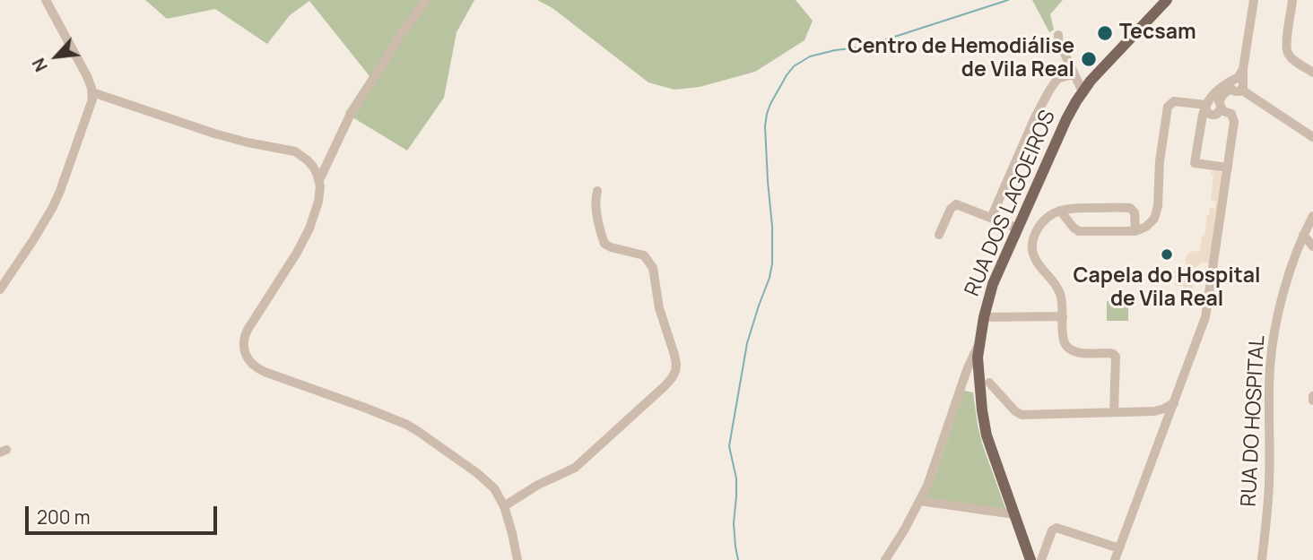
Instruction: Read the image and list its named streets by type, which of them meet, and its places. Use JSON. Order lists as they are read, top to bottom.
{
  "streets": {
    "main road": ["RUA DOS LAGOEIROS"],
    "street": ["RUA DO HOSPITAL"]
  },
  "places": ["Tecsam", "Centro de Hemodiálise de Vila Real", "Capela do Hospital de Vila Real"],
  "scale_bar": "200 m",
  "north": "bottom left"
}
